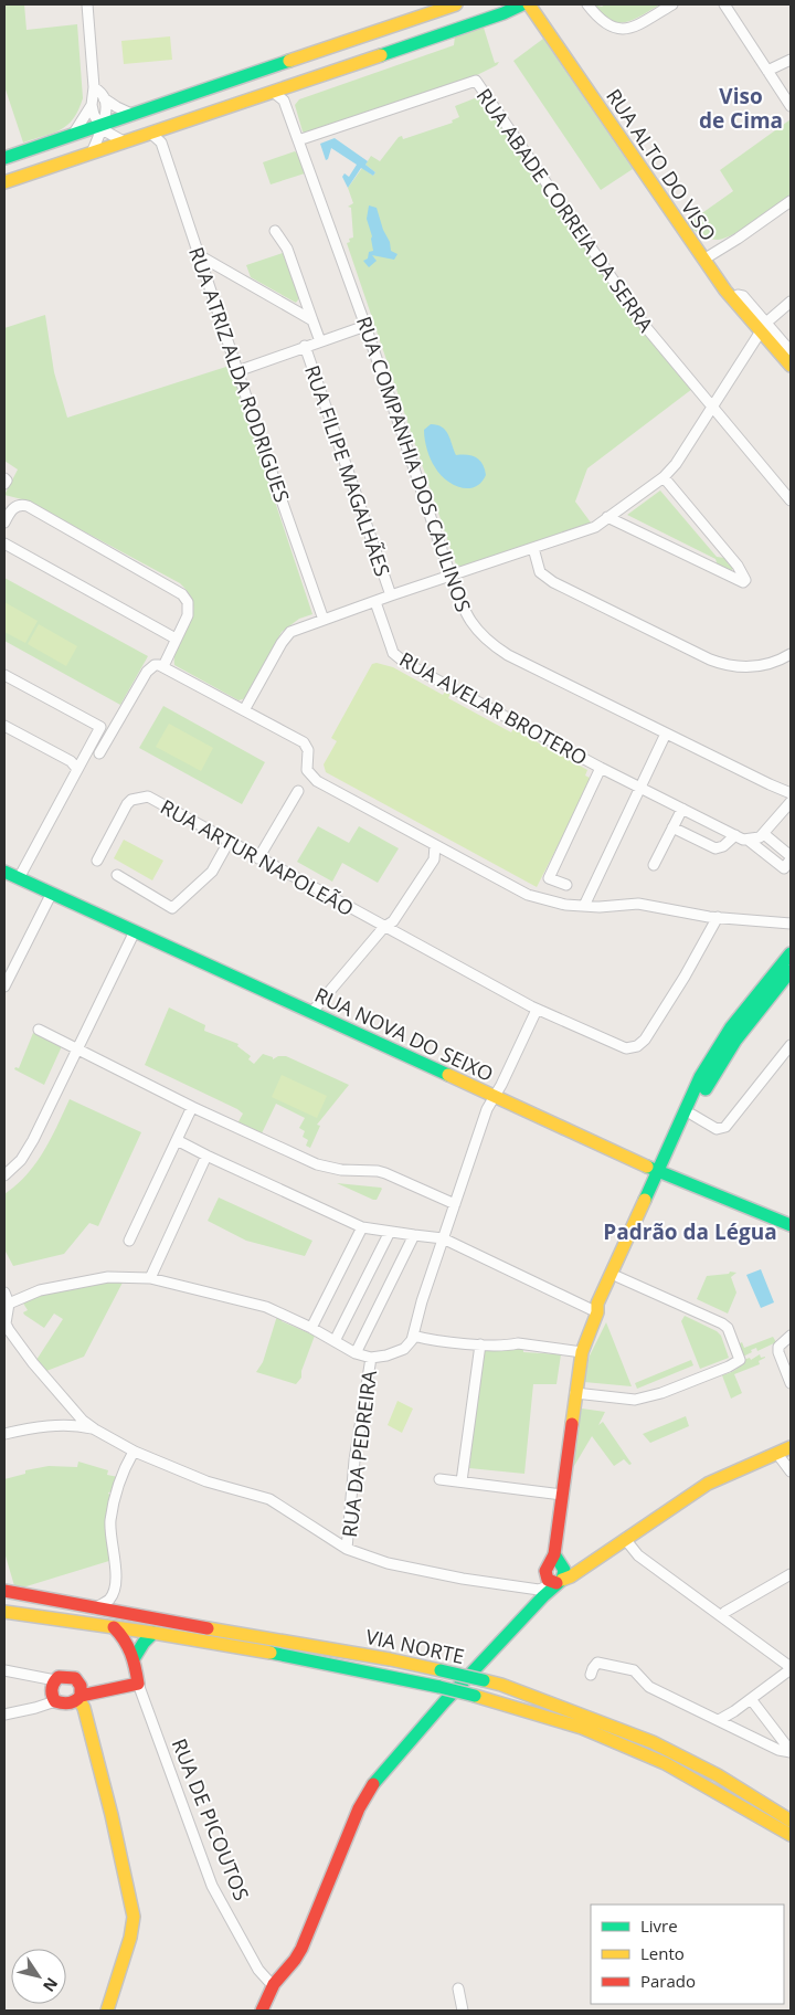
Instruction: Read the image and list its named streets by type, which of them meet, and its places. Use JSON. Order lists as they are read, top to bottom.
{
  "streets": {
    "main road": [
      "RUA ALTO DO VISO",
      "RUA NOVA DO SEIXO",
      "VIA NORTE",
      "RUA DE PICOUTOS"
    ],
    "street": [
      "RUA ABADE CORREIA DA SERRA",
      "RUA ATRIZ ALDA RODRIGUES",
      "RUA COMPANHIA DOS CAULINOS",
      "RUA FILIPE MAGALHÃES",
      "RUA AVELAR BROTERO",
      "RUA ARTUR NAPOLEÃO",
      "RUA DA PEDREIRA"
    ]
  },
  "crossings": [
    ["RUA ABADE CORREIA DA SERRA", "RUA COMPANHIA DOS CAULINOS"],
    ["VIA NORTE", "RUA DE PICOUTOS"]
  ],
  "districts": ["Viso de Cima", "Padrão da Légua"],
  "legend": ["Livre", "Lento", "Parado"],
  "north": "bottom right"
}
